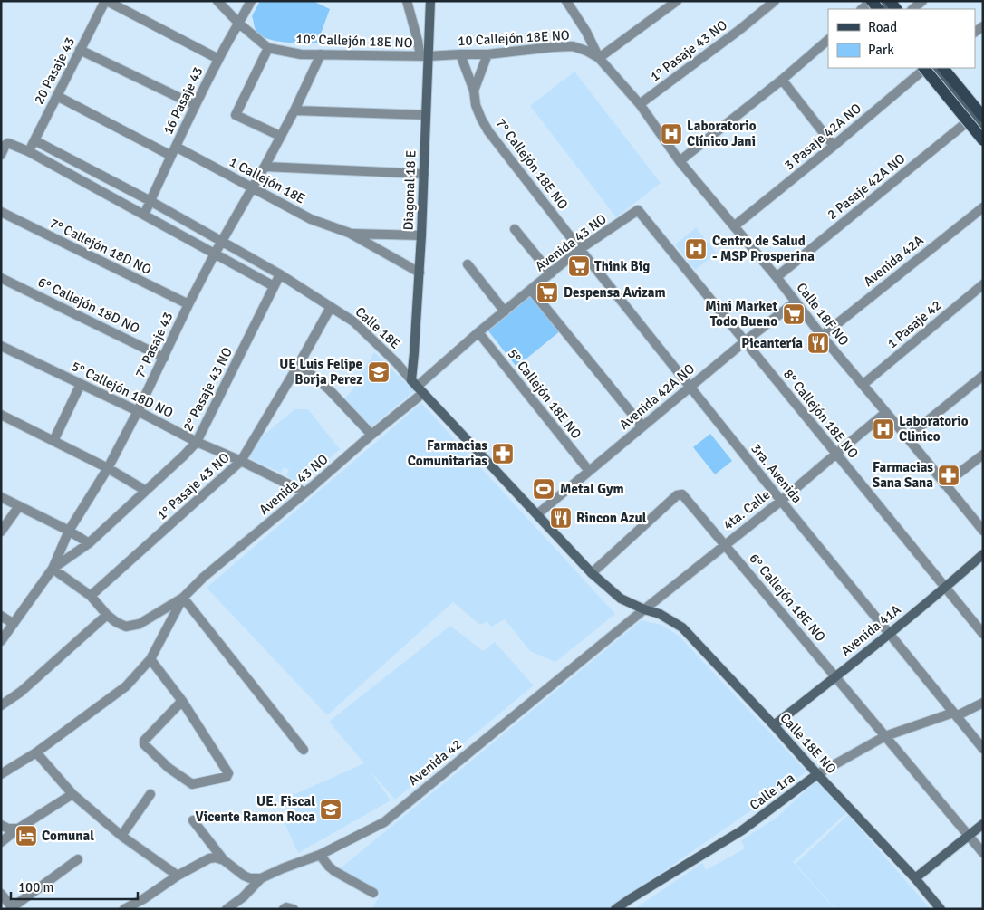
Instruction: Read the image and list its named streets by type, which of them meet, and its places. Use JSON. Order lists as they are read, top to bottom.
{
  "streets": {
    "street": [
      "10 Callejón 18E NO",
      "10° Callejón 18E NO",
      "1° Pasaje 43 NO",
      "20 Pasaje 43",
      "16 Pasaje 43",
      "3 Pasaje 42A NO",
      "7° Callejón 18E NO",
      "1 Callejón 18E",
      "2 Pasaje 42A NO",
      "Diagonal 18 E",
      "Avenida 43 NO",
      "7° Callejón 18D NO",
      "Avenida 42A",
      "6° Callejón 18D NO",
      "Calle 18F NO",
      "1 Pasaje 42",
      "Calle 18E",
      "7° Pasaje 43",
      "5° Callejón 18D NO",
      "2° Pasaje 43 NO",
      "5° Callejón 18E NO",
      "Avenida 42A NO",
      "8° Callejón 18E NO",
      "3ra. Avenida",
      "4ta. Calle",
      "6° Callejón 18E NO",
      "Avenida 41A",
      "Calle 18E NO",
      "Avenida 42",
      "Calle 1ra"
    ]
  },
  "crossings": [
    ["10 Callejón 18E NO", "10° Callejón 18E NO"],
    ["10 Callejón 18E NO", "7° Callejón 18E NO"],
    ["10 Callejón 18E NO", "Diagonal 18 E"],
    ["10 Callejón 18E NO", "Calle 18F NO"],
    ["10° Callejón 18E NO", "16 Pasaje 43"],
    ["10° Callejón 18E NO", "Diagonal 18 E"],
    ["10° Callejón 18E NO", "7° Pasaje 43"],
    ["1° Pasaje 43 NO", "Avenida 43 NO"],
    ["1° Pasaje 43 NO", "Calle 18F NO"],
    ["1° Pasaje 43 NO", "Calle 18E"],
    ["1° Pasaje 43 NO", "5° Callejón 18D NO"],
    ["20 Pasaje 43", "Calle 18E"],
    ["16 Pasaje 43", "1 Callejón 18E"],
    ["16 Pasaje 43", "Calle 18E"],
    ["3 Pasaje 42A NO", "Calle 18F NO"],
    ["7° Callejón 18E NO", "Avenida 43 NO"],
    ["7° Callejón 18E NO", "3ra. Avenida"],
    ["1 Callejón 18E", "Diagonal 18 E"],
    ["1 Callejón 18E", "7° Pasaje 43"],
    ["2 Pasaje 42A NO", "Calle 18F NO"],
    ["Diagonal 18 E", "Avenida 43 NO"],
    ["Diagonal 18 E", "Calle 18E"],
    ["Avenida 43 NO", "Calle 18E"],
    ["Avenida 43 NO", "7° Pasaje 43"],
    ["Avenida 43 NO", "5° Callejón 18D NO"],
    ["Avenida 43 NO", "2° Pasaje 43 NO"],
    ["Avenida 43 NO", "5° Callejón 18E NO"],
    ["Avenida 43 NO", "8° Callejón 18E NO"],
    ["Avenida 43 NO", "3ra. Avenida"],
    ["7° Callejón 18D NO", "7° Pasaje 43"],
    ["Avenida 42A", "Calle 18F NO"],
    ["6° Callejón 18D NO", "7° Pasaje 43"],
    ["Calle 18F NO", "1 Pasaje 42"],
    ["Calle 18F NO", "Avenida 42A NO"],
    ["Calle 18F NO", "4ta. Calle"],
    ["Calle 18E", "7° Pasaje 43"],
    ["Calle 18E", "2° Pasaje 43 NO"],
    ["Calle 18E", "Avenida 42A NO"],
    ["Calle 18E", "4ta. Calle"],
    ["Calle 18E", "6° Callejón 18E NO"],
    ["Calle 18E", "Calle 18E NO"],
    ["Calle 18E", "Avenida 42"],
    ["7° Pasaje 43", "5° Callejón 18D NO"],
    ["7° Pasaje 43", "2° Pasaje 43 NO"],
    ["5° Callejón 18D NO", "2° Pasaje 43 NO"],
    ["5° Callejón 18E NO", "Avenida 42A NO"],
    ["Avenida 42A NO", "8° Callejón 18E NO"],
    ["Avenida 42A NO", "3ra. Avenida"],
    ["8° Callejón 18E NO", "4ta. Calle"],
    ["8° Callejón 18E NO", "Avenida 41A"],
    ["3ra. Avenida", "4ta. Calle"],
    ["3ra. Avenida", "Avenida 41A"],
    ["3ra. Avenida", "Calle 1ra"],
    ["4ta. Calle", "6° Callejón 18E NO"],
    ["4ta. Calle", "Calle 18E NO"],
    ["4ta. Calle", "Avenida 42"],
    ["6° Callejón 18E NO", "Avenida 41A"],
    ["6° Callejón 18E NO", "Calle 1ra"],
    ["Avenida 41A", "Calle 18E NO"],
    ["Calle 18E NO", "Avenida 42"],
    ["Calle 18E NO", "Calle 1ra"]
  ],
  "places": {
    "hospital": ["Laboratorio Clínico Jani", "Centro de Salud - MSP Prosperina", "Laboratorio Clinico"],
    "supermarket": ["Think Big", "Despensa Avizam", "Mini Market Todo Bueno"],
    "restaurant": ["Picantería", "Rincon Azul"],
    "school or university": ["UE Luis Felipe Borja Perez", "UE. Fiscal Vicente Ramon Roca"],
    "pharmacy": ["Farmacias Comunitarias", "Farmacias Sana Sana"],
    "sports": ["Metal Gym"],
    "hotel": ["Comunal"]
  },
  "legend": ["Road", "Park"],
  "scale_bar": "100 m"
}
